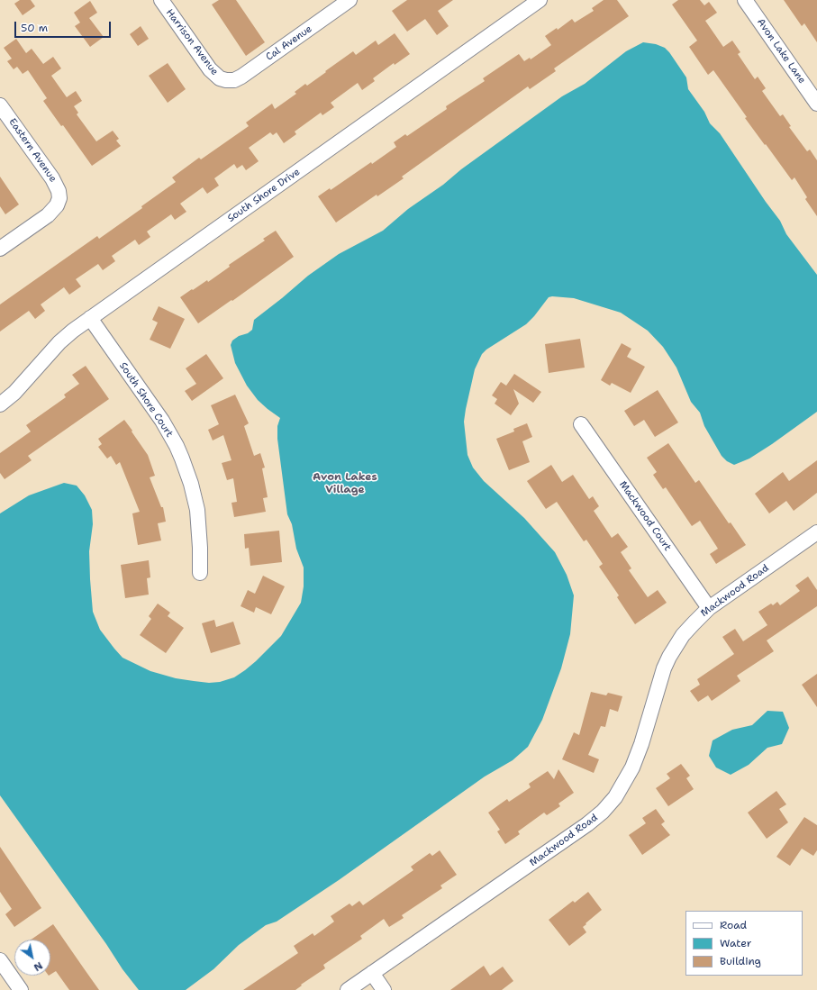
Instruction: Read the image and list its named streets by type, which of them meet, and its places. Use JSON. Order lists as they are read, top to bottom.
{
  "streets": {
    "street": [
      "Harrison Avenue",
      "Cal Avenue",
      "Avon Lake Lane",
      "Eastern Avenue",
      "South Shore Drive",
      "South Shore Court",
      "Mackwood Court",
      "Mackwood Road"
    ]
  },
  "crossings": [
    ["Harrison Avenue", "Cal Avenue"],
    ["South Shore Drive", "South Shore Court"],
    ["Mackwood Court", "Mackwood Road"]
  ],
  "districts": ["Avon Lakes Village"],
  "legend": ["Road", "Water", "Building"],
  "scale_bar": "50 m",
  "north": "bottom right"
}
